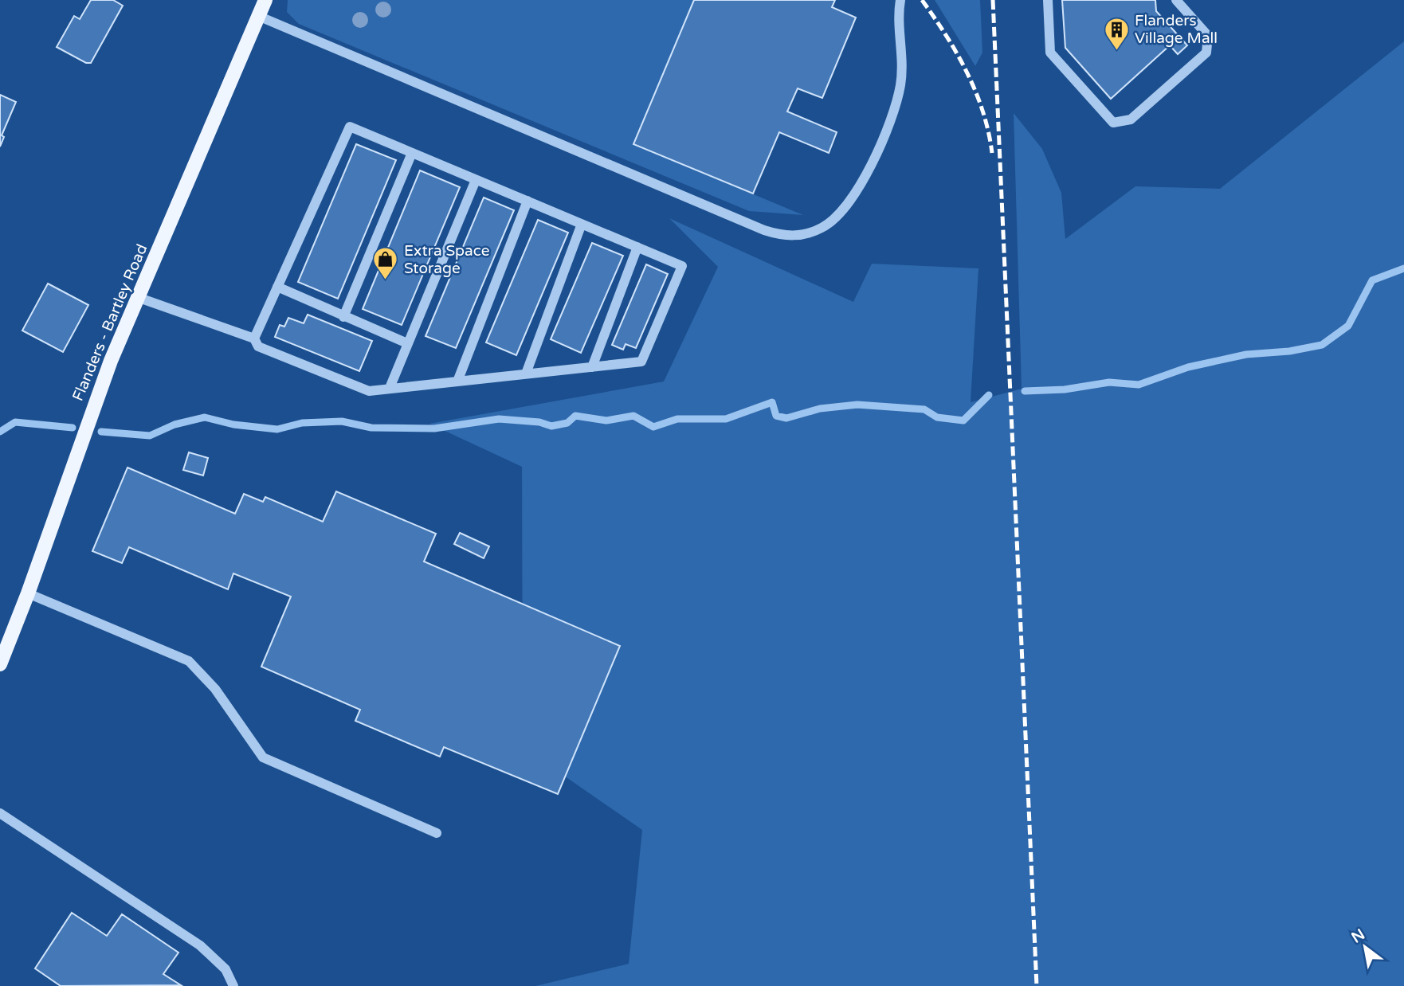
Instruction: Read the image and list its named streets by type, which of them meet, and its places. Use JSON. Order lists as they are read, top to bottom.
{
  "streets": {
    "main road": ["Flanders - Bartley Road"]
  },
  "places": {
    "building": ["Flanders Village Mall"],
    "shop": ["Extra Space Storage"]
  },
  "north": "top left"
}
